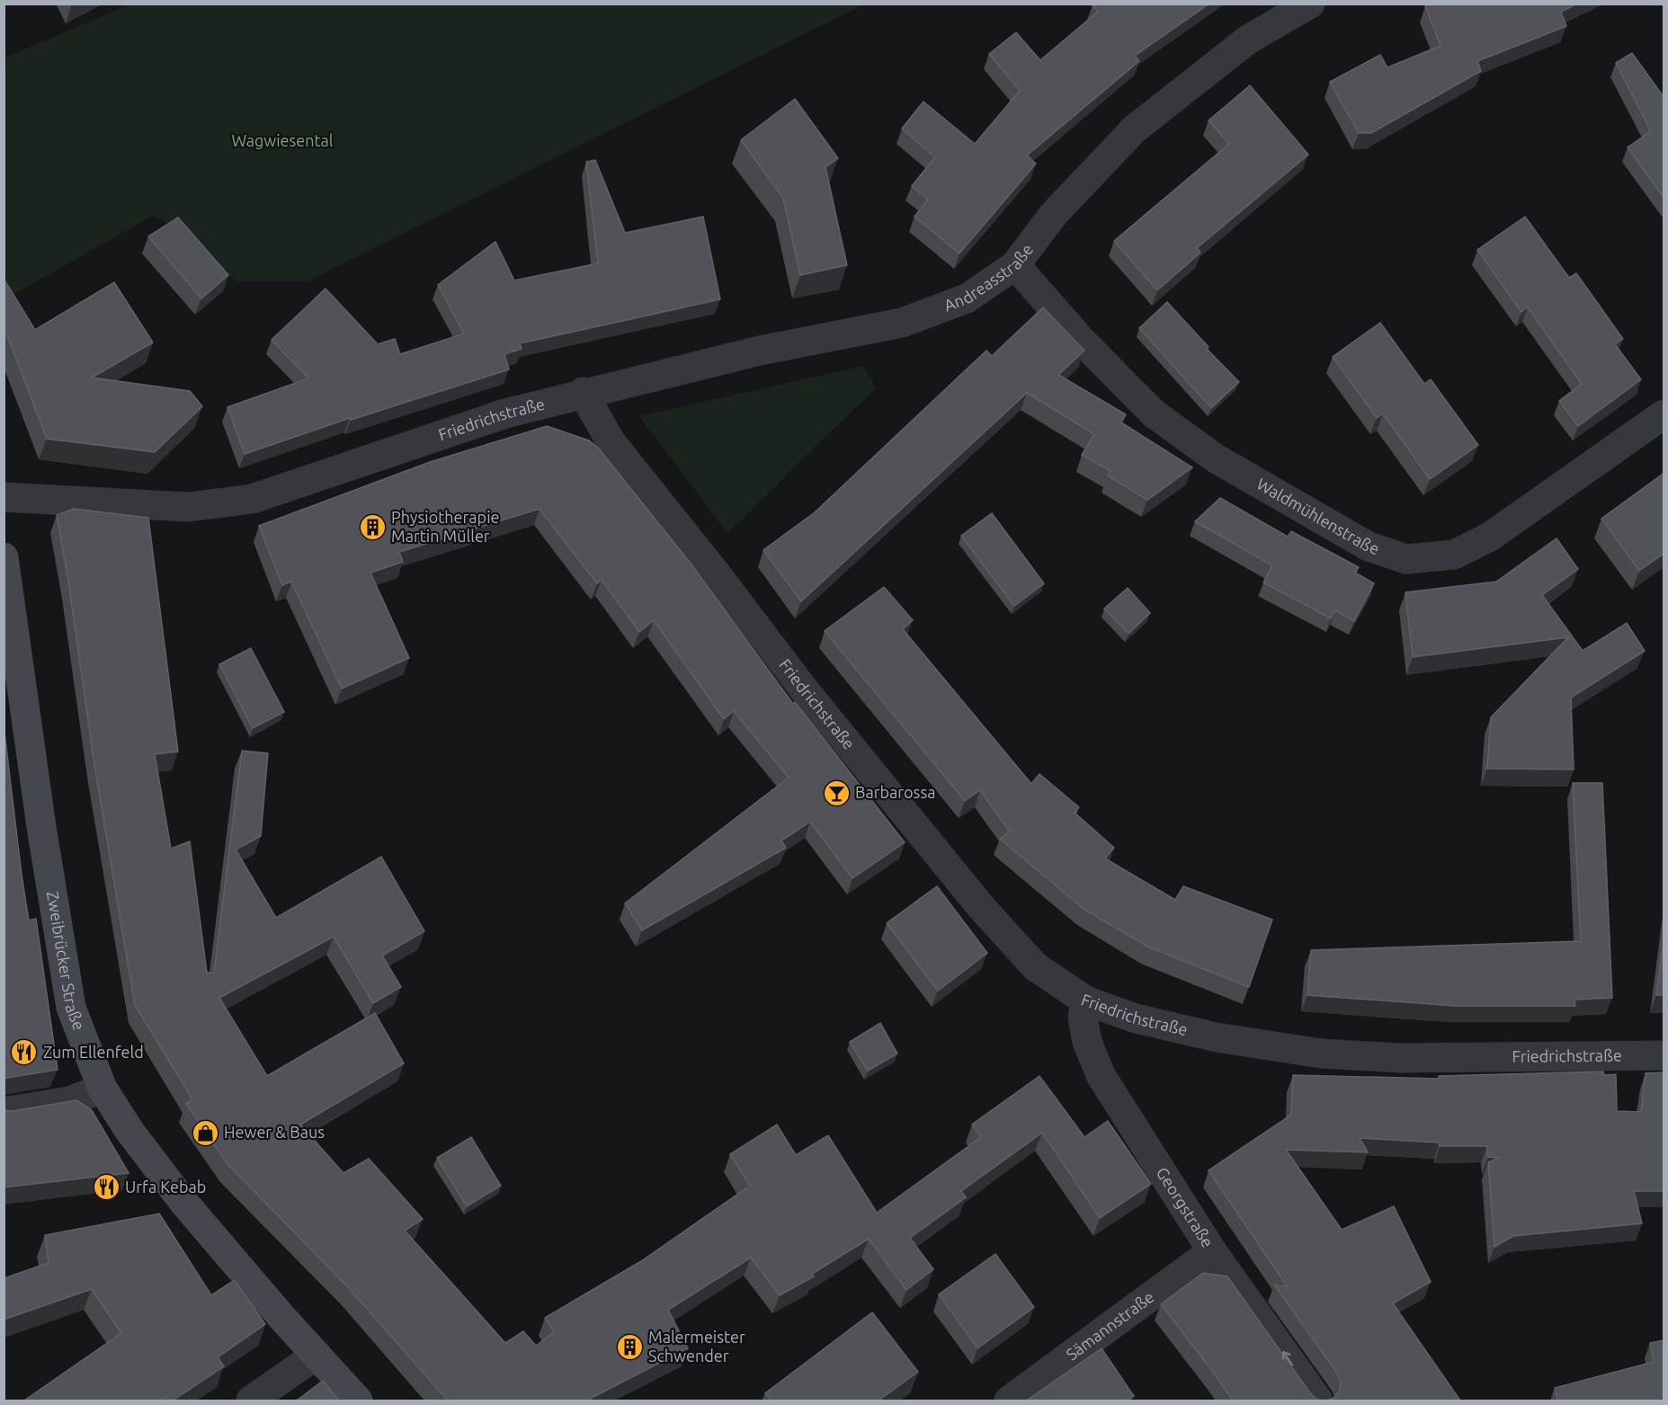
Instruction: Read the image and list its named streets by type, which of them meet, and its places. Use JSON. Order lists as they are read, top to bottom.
{
  "streets": {
    "street": [
      "Andreasstraße",
      "Friedrichstraße",
      "Waldmühlenstraße",
      "Zweibrücker Straße",
      "Georgstraße",
      "Sämannstraße"
    ]
  },
  "crossings": [
    ["Andreasstraße", "Friedrichstraße"],
    ["Andreasstraße", "Waldmühlenstraße"],
    ["Friedrichstraße", "Georgstraße"],
    ["Georgstraße", "Sämannstraße"]
  ],
  "one_way": ["Georgstraße"],
  "parks": ["Wagwiesental"],
  "places": {
    "building": ["Physiotherapie Martin Müller", "Malermeister Schwender"],
    "bar": ["Barbarossa"],
    "restaurant": ["Zum Ellenfeld", "Urfa Kebab"],
    "shop": ["Hewer & Baus"]
  }
}
